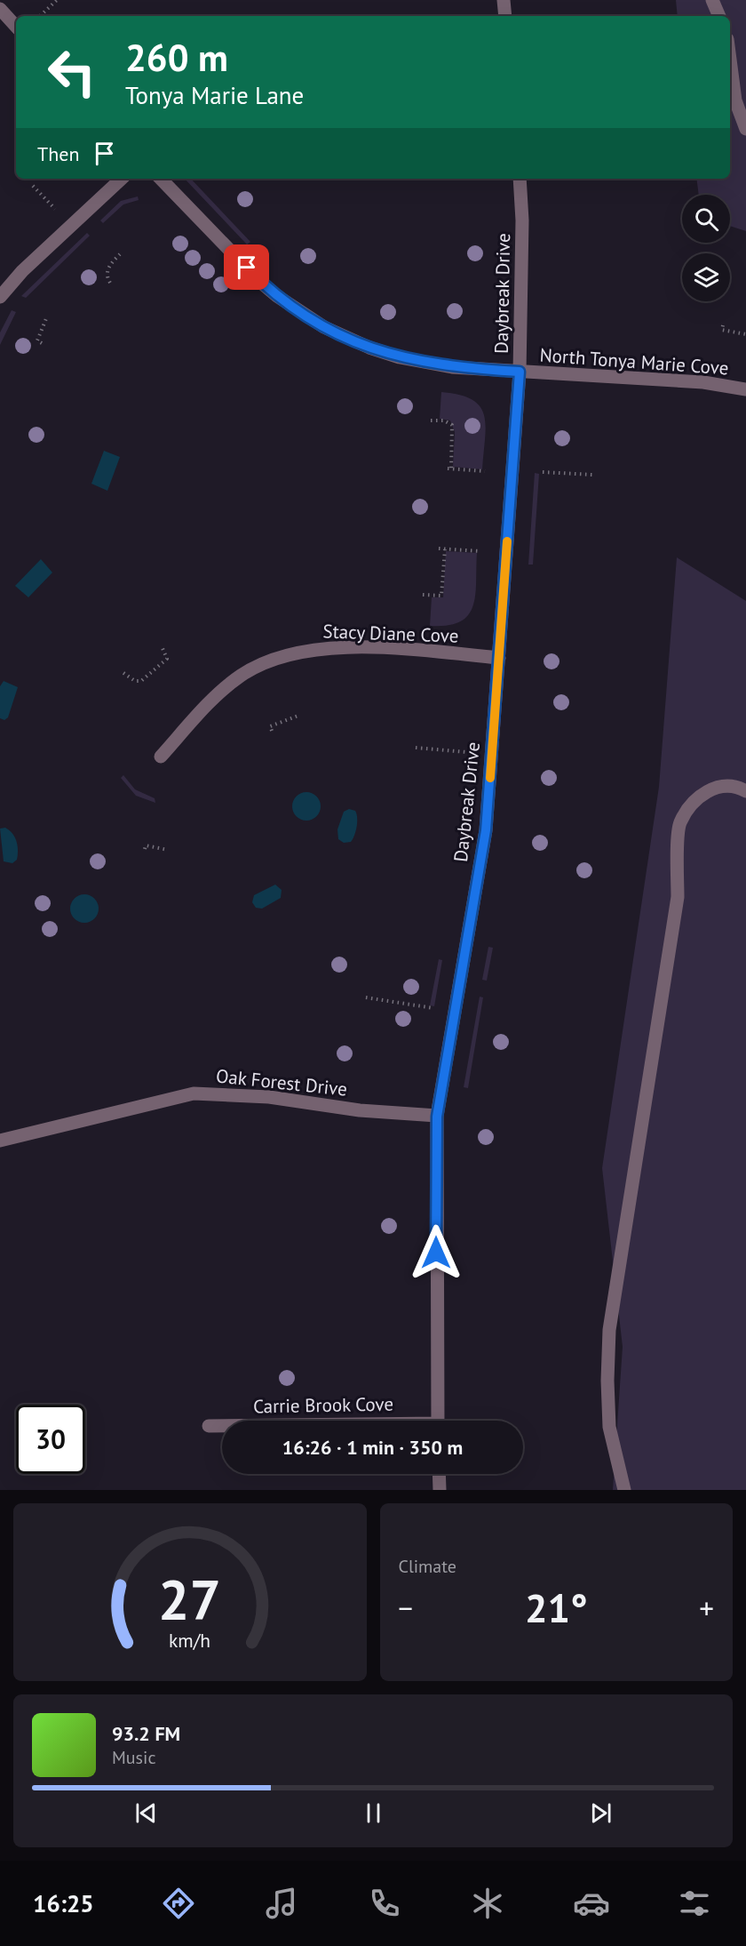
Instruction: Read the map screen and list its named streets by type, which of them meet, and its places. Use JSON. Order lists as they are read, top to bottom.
{
  "streets": {
    "street": [
      "Daybreak Drive",
      "North Tonya Marie Cove",
      "Stacy Diane Cove",
      "Oak Forest Drive",
      "Carrie Brook Cove"
    ]
  },
  "crossings": [
    ["Daybreak Drive", "North Tonya Marie Cove"],
    ["Daybreak Drive", "Stacy Diane Cove"],
    ["Daybreak Drive", "Oak Forest Drive"]
  ],
  "page": {
    "turn": ["260 m", "Tonya Marie Lane"],
    "then": "Then",
    "limit": "30",
    "trip": "16:26 · 1 min · 350 m",
    "tile": "Climate",
    "heat": ["−", "21°", "+"],
    "song": ["93.2 FM", "Music"],
    "tabs": "16:25",
    "gauge": ["27", "km/h"]
  }
}
